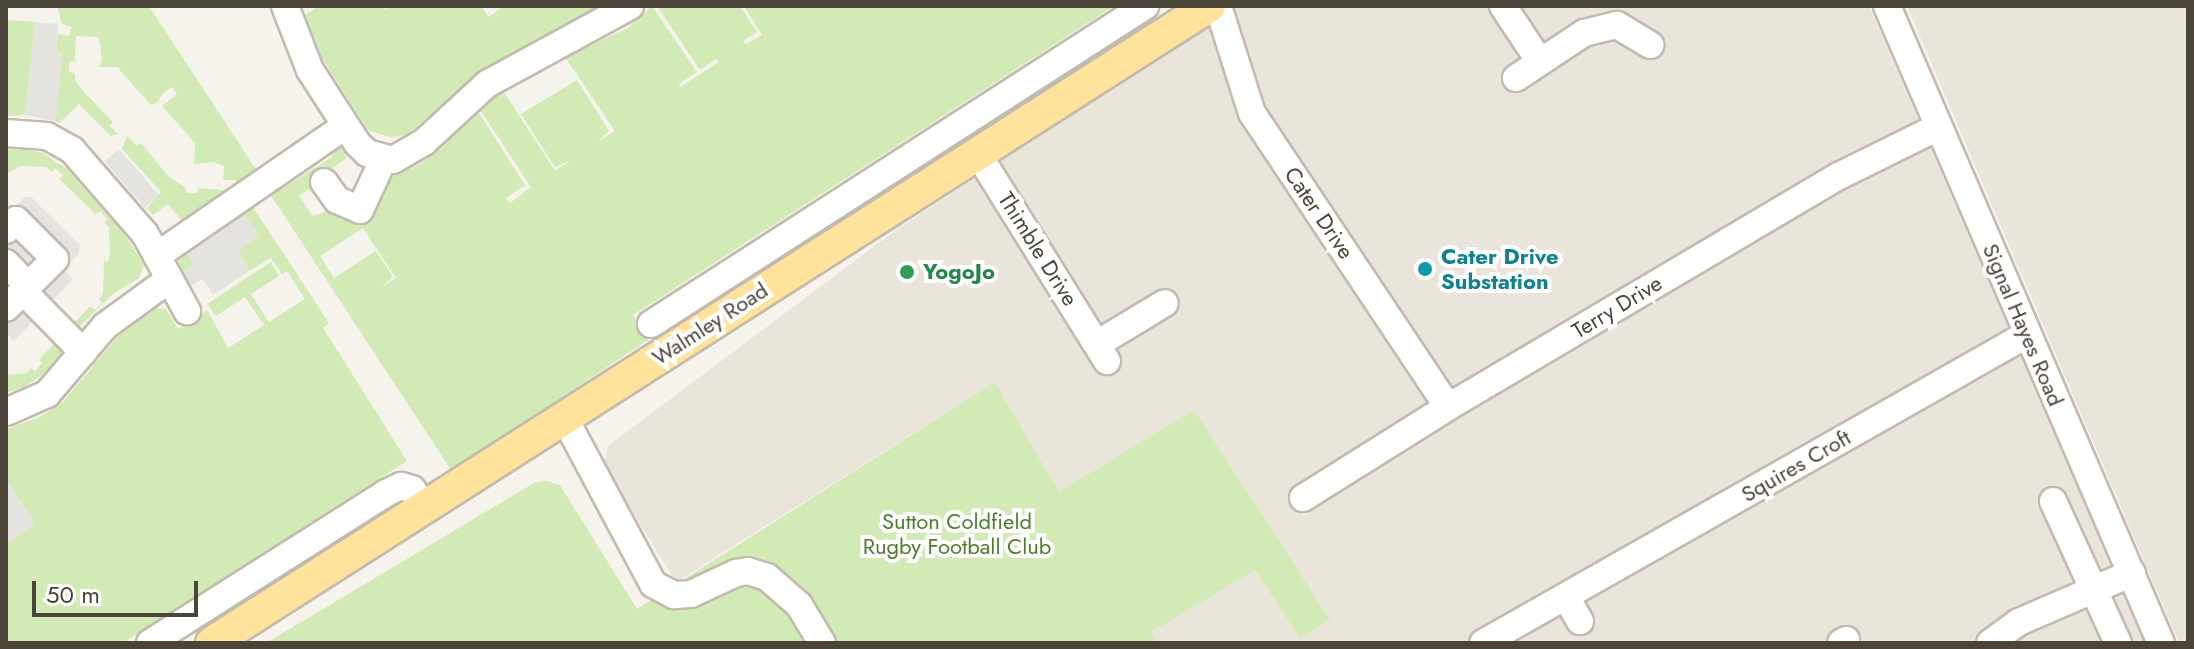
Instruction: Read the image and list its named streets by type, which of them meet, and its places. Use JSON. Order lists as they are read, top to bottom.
{
  "streets": {
    "main road": ["Walmley Road"],
    "street": [
      "Cater Drive",
      "Thimble Drive",
      "Terry Drive",
      "Signal Hayes Road",
      "Squires Croft"
    ]
  },
  "crossings": [
    ["Cater Drive", "Terry Drive"],
    ["Thimble Drive", "Walmley Road"],
    ["Terry Drive", "Signal Hayes Road"],
    ["Signal Hayes Road", "Squires Croft"]
  ],
  "parks": ["Sutton Coldfield Rugby Football Club"],
  "places": ["Cater Drive Substation", "YogoJo"],
  "scale_bar": "50 m"
}
